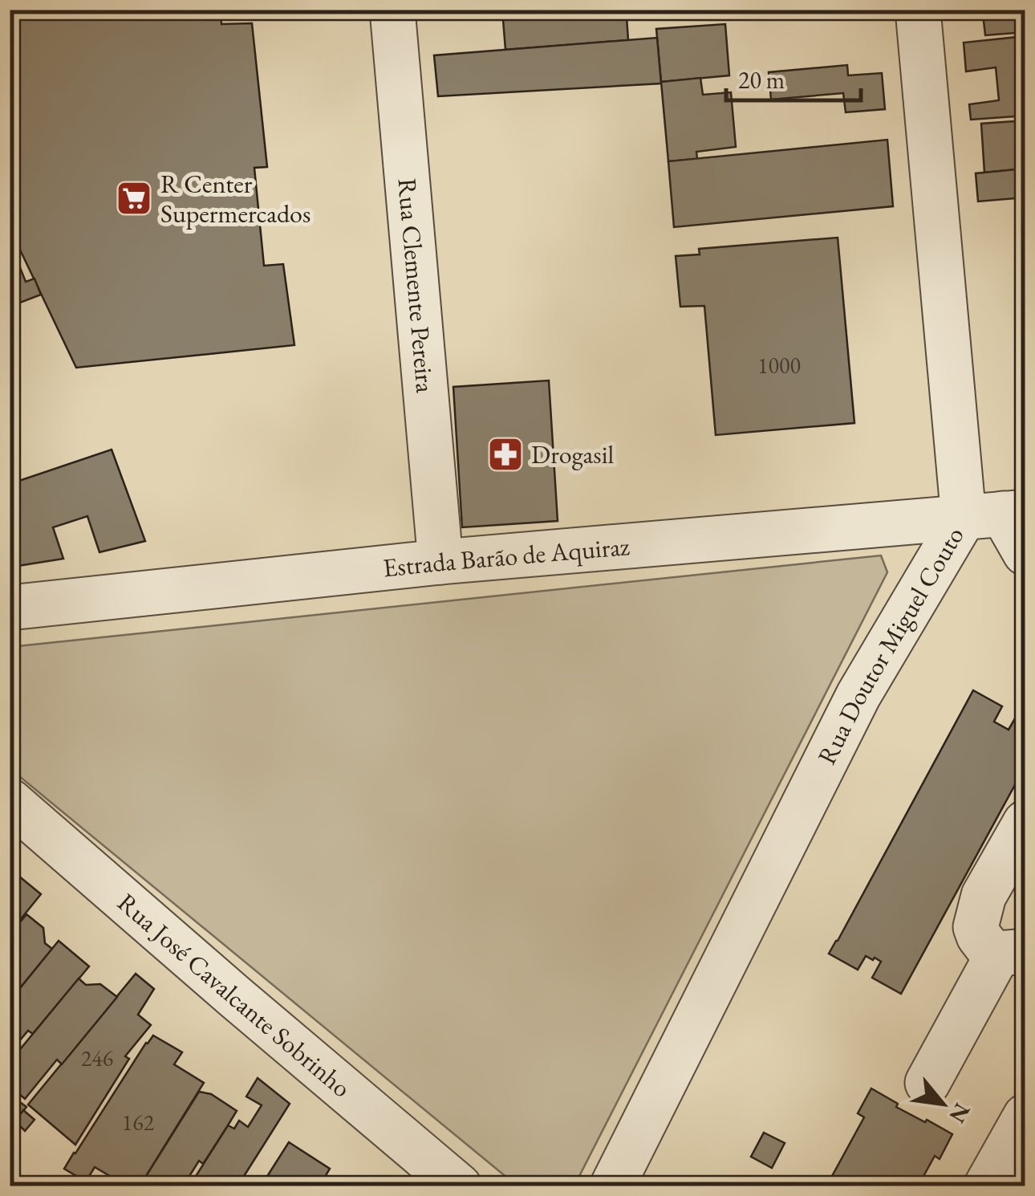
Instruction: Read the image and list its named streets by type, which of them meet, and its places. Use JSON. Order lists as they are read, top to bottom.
{
  "streets": {
    "street": [
      "Rua Clemente Pereira",
      "Estrada Barão de Aquiraz",
      "Rua Doutor Miguel Couto",
      "Rua José Cavalcante Sobrinho"
    ]
  },
  "crossings": [
    ["Rua Clemente Pereira", "Estrada Barão de Aquiraz"],
    ["Estrada Barão de Aquiraz", "Rua Doutor Miguel Couto"]
  ],
  "places": {
    "supermarket": ["R Center Supermercados"],
    "pharmacy": ["Drogasil"]
  },
  "house_numbers": ["1000", "246", "162"],
  "scale_bar": "20 m",
  "north": "bottom right"
}
